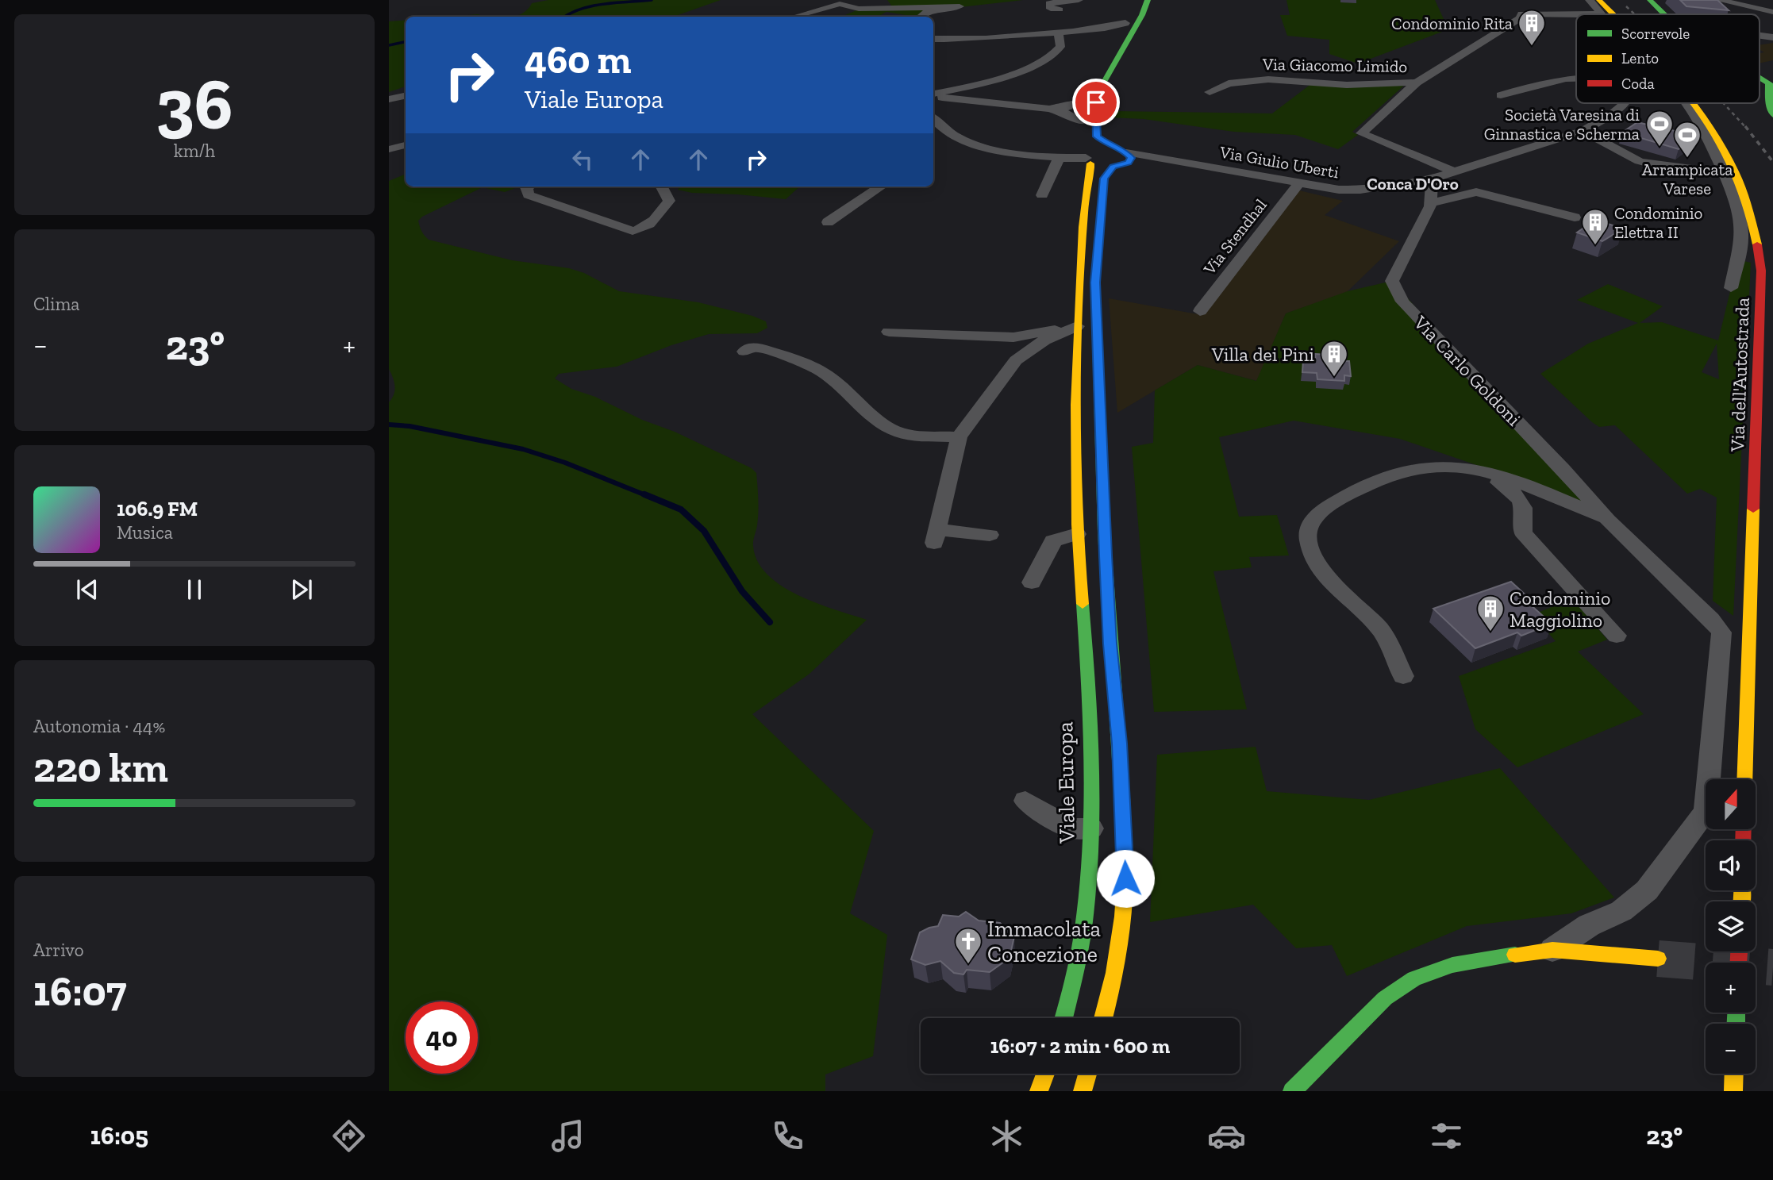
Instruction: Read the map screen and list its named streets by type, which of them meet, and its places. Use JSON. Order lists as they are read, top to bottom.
{
  "streets": {
    "main road": ["Via dell'Autostrada", "Viale Europa"],
    "street": [
      "Via Giacomo Limido",
      "Via Giulio Uberti",
      "Via Stendhal",
      "Via Carlo Goldoni"
    ]
  },
  "crossings": [
    ["Via Giulio Uberti", "Via Stendhal"],
    ["Via Giulio Uberti", "Via Carlo Goldoni"],
    ["Via Giulio Uberti", "Viale Europa"]
  ],
  "districts": ["Conca D'Oro"],
  "places": {
    "building": [
      "Condominio Rita",
      "Condominio Elettra II",
      "Villa dei Pini",
      "Condominio Maggiolino"
    ],
    "sports": ["Società Varesina di Ginnastica e Scherma", "Arrampicata Varese"],
    "church": ["Immacolata Concezione"]
  },
  "legend": ["Scorrevole", "Lento", "Coda"],
  "north": "top",
  "page": {
    "tile": [
      ["36", "km/h"],
      "Clima",
      ["Autonomia · 44%", "220 km"],
      ["Arrivo", "16:07"]
    ],
    "turn": ["460 m", "Viale Europa"],
    "heat": ["−", "23°", "+"],
    "song": ["106.9 FM", "Musica"],
    "map_buttons": ["+", "−"],
    "limit": "40",
    "trip": "16:07 · 2 min · 600 m",
    "tabs": ["16:05", "23°"]
  }
}
